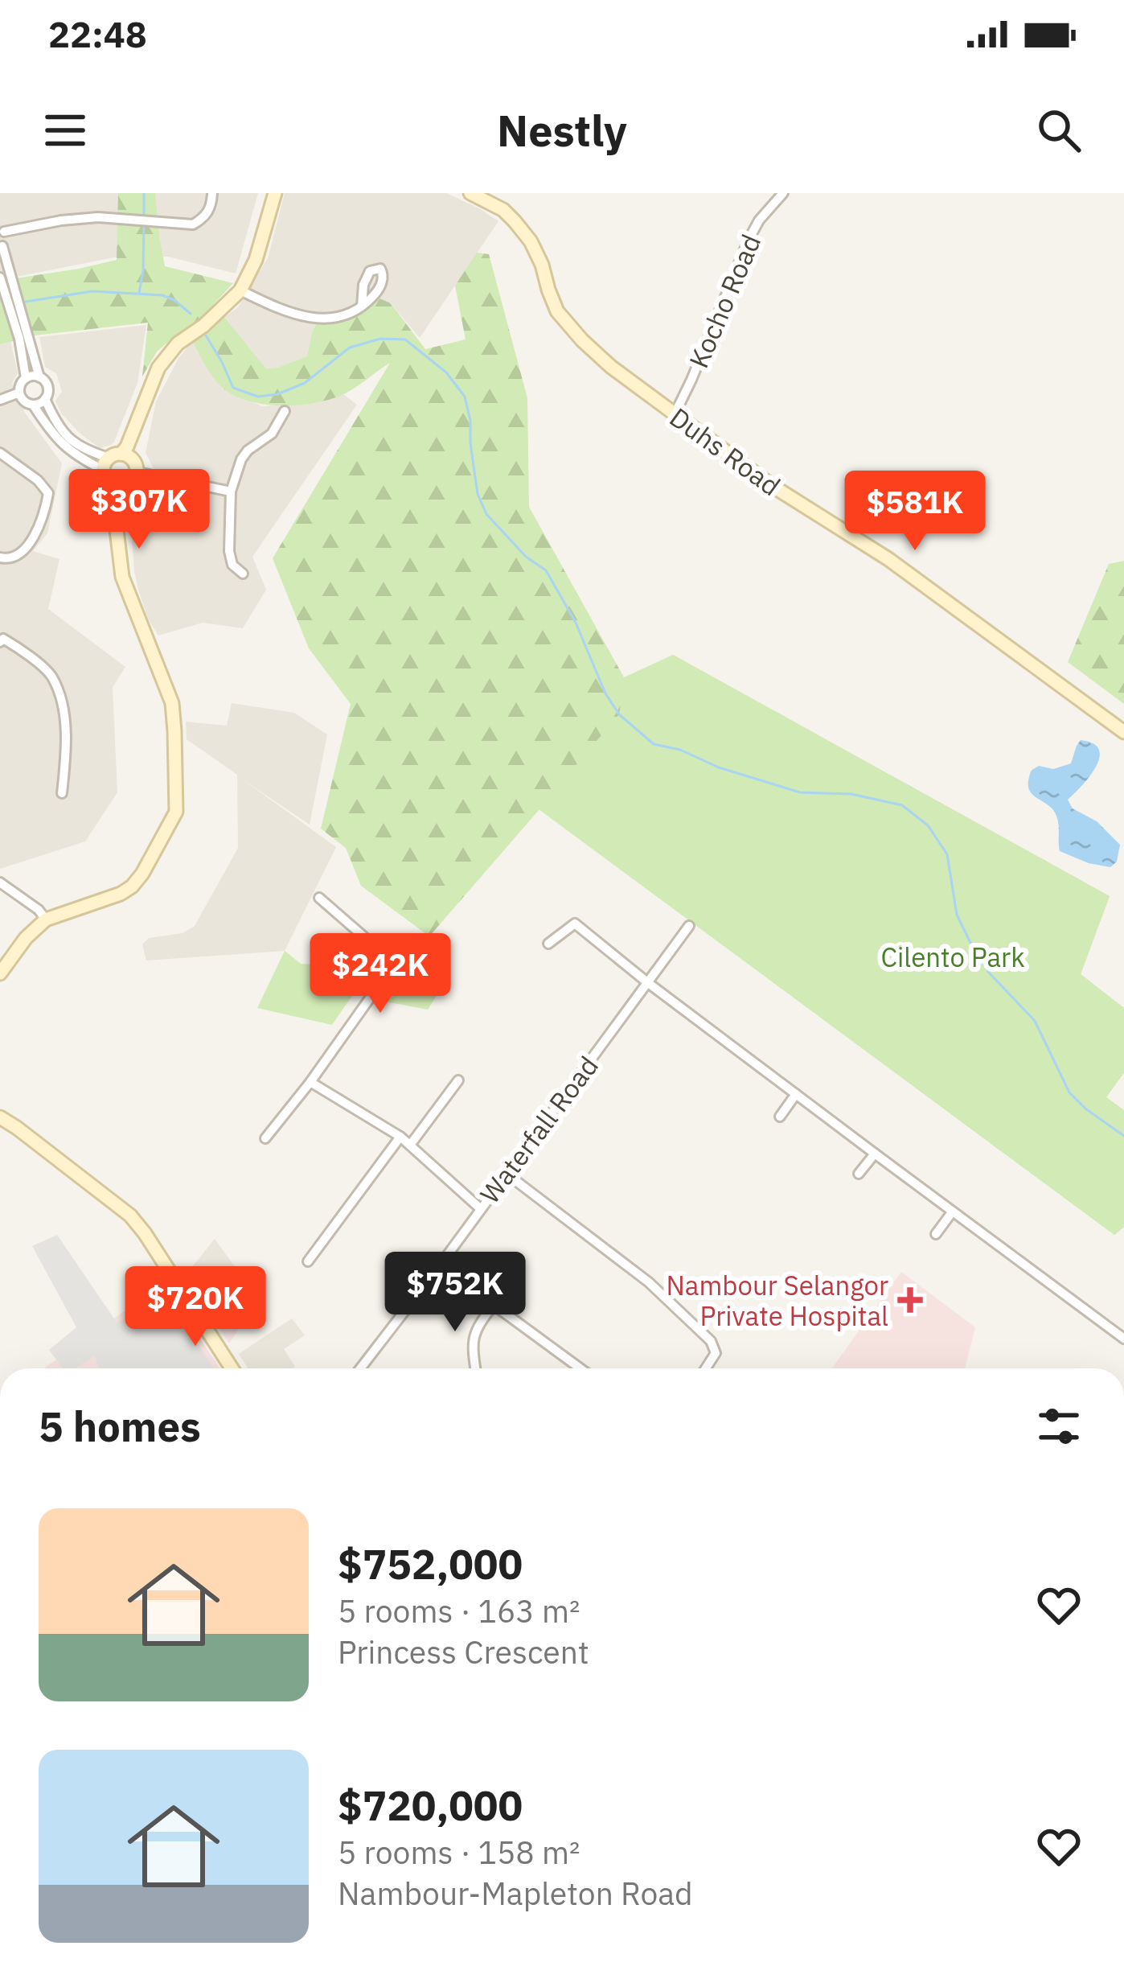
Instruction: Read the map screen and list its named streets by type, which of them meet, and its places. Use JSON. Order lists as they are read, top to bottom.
{
  "streets": {
    "street": ["Kocho Road", "Duhs Road", "Waterfall Road"]
  },
  "crossings": [
    ["Kocho Road", "Duhs Road"]
  ],
  "parks": ["Cilento Park"],
  "places": {
    "health": ["Nambour Selangor Private Hospital"]
  },
  "page": {
    "status": "22:48",
    "header": "Nestly",
    "price": [
      "$307K",
      "$581K",
      "$242K",
      "$752K",
      "$720K"
    ],
    "heading": "5 homes",
    "list": [
      {
        "name": "$752,000",
        "note": "5 rooms · 163 m² · Princess Crescent"
      },
      {
        "name": "$720,000",
        "note": "5 rooms · 158 m² · Nambour-Mapleton Road"
      }
    ]
  }
}
